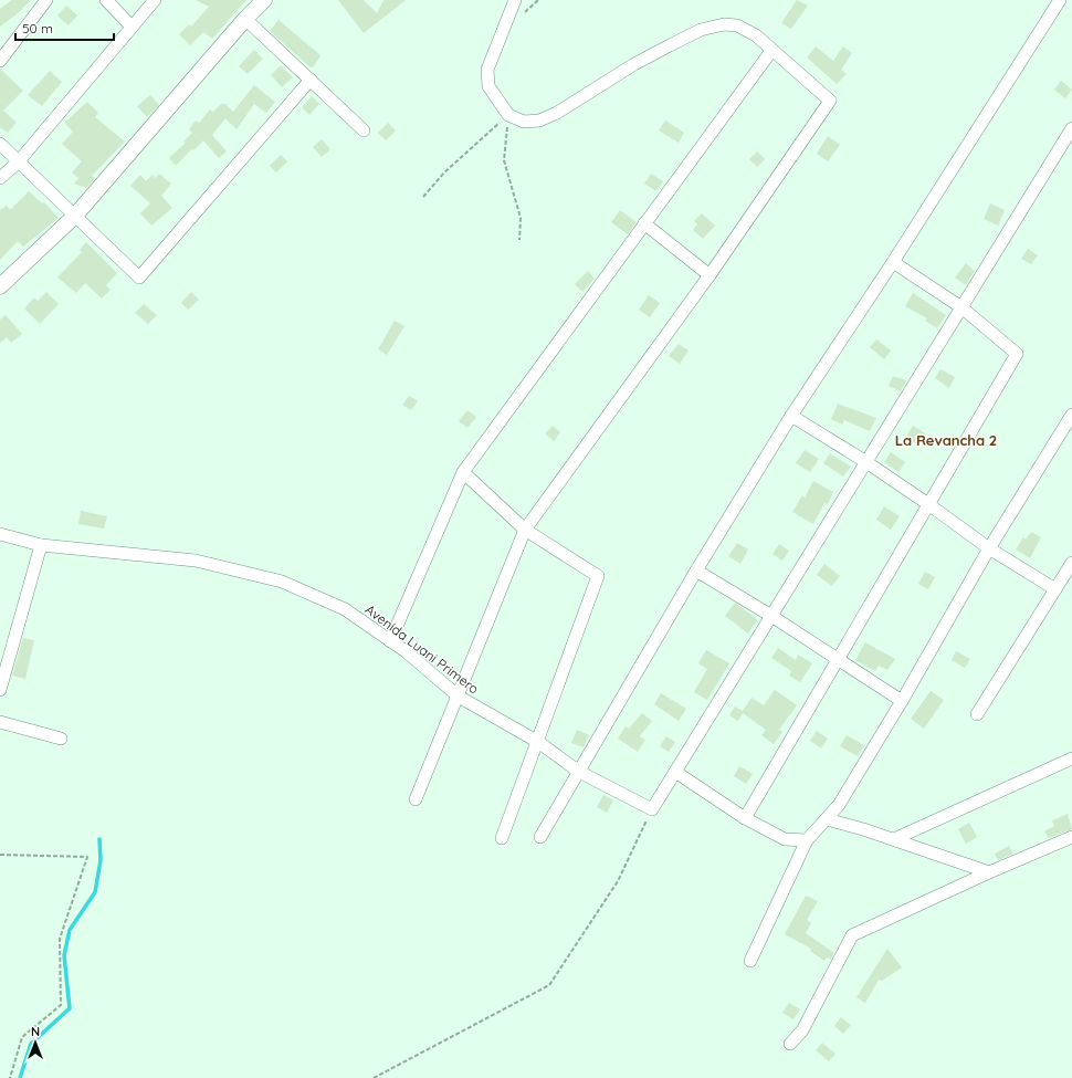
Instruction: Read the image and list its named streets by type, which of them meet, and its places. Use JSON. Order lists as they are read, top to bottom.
{
  "streets": {
    "street": ["Avenida Luani Primero"]
  },
  "districts": ["La Revancha 2"],
  "scale_bar": "50 m",
  "north": "top"
}
